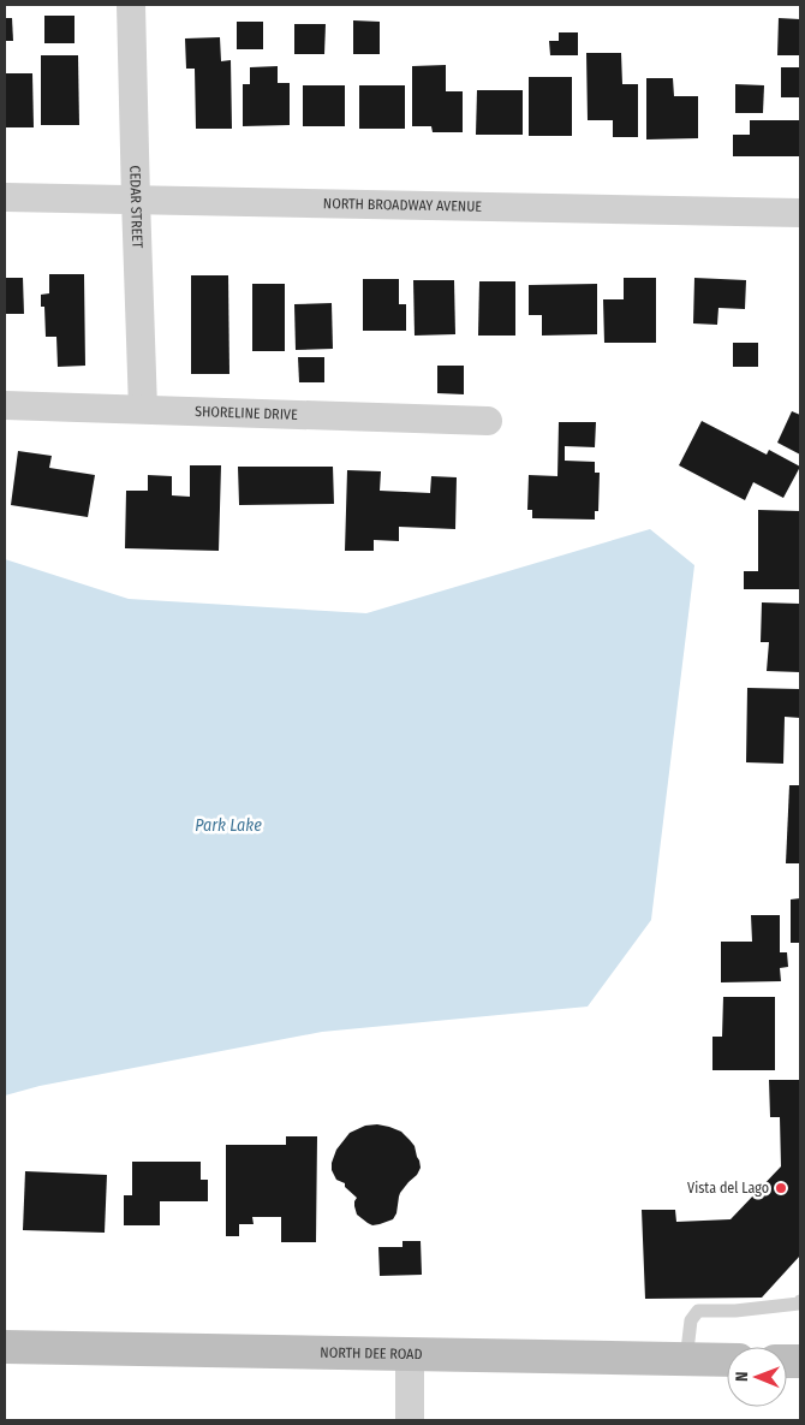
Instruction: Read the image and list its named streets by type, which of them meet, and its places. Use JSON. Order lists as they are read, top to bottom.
{
  "streets": {
    "main road": ["NORTH DEE ROAD"],
    "street": ["NORTH BROADWAY AVENUE", "CEDAR STREET", "SHORELINE DRIVE"]
  },
  "crossings": [
    ["NORTH BROADWAY AVENUE", "CEDAR STREET"],
    ["CEDAR STREET", "SHORELINE DRIVE"]
  ],
  "water": ["Park Lake"],
  "places": ["Vista del Lago"],
  "north": "left"
}
